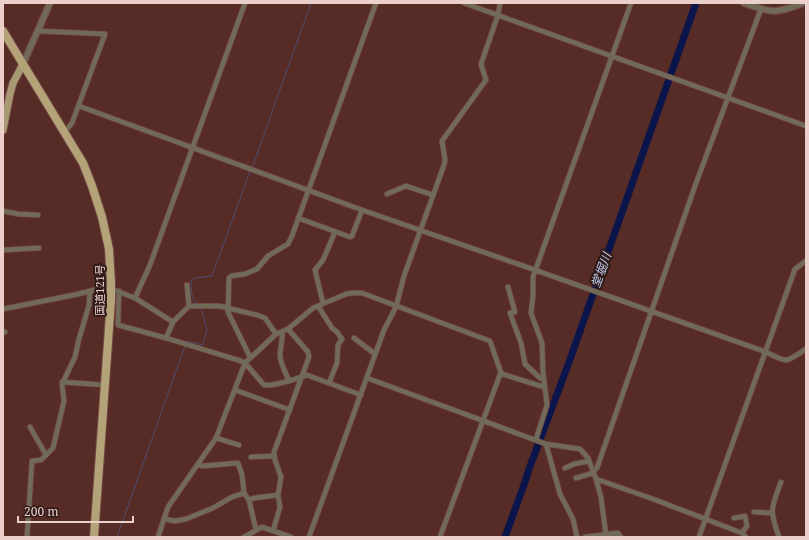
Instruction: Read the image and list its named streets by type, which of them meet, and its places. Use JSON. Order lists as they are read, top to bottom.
{
  "streets": {
    "highway": ["国道121号"]
  },
  "water": ["堂堀川"],
  "scale_bar": "200 m"
}
